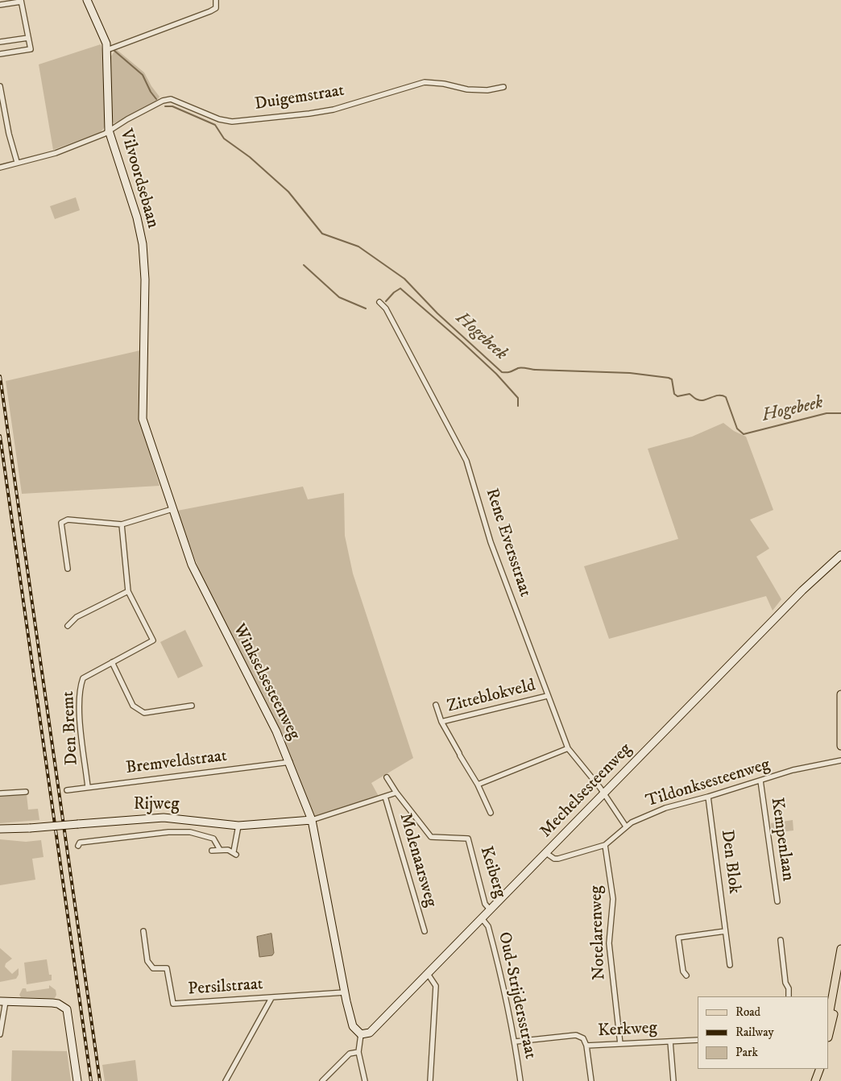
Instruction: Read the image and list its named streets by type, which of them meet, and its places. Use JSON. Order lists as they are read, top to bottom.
{
  "streets": {
    "street": [
      "Duigemstraat",
      "Vilvoordsebaan",
      "Rene Eversstraat",
      "Winkselsesteenweg",
      "Zitteblokveld",
      "Den Bremt",
      "Bremveldstraat",
      "Tildonksesteenweg",
      "Mechelsesteenweg",
      "Rijweg",
      "Kempenlaan",
      "Molenaarsweg",
      "Den Blok",
      "Keiberg",
      "Notelarenweg",
      "Persilstraat",
      "Oud-Strijdersstraat",
      "Kerkweg"
    ]
  },
  "crossings": [
    ["Duigemstraat", "Vilvoordsebaan"],
    ["Vilvoordsebaan", "Winkselsesteenweg"],
    ["Rene Eversstraat", "Zitteblokveld"],
    ["Rene Eversstraat", "Tildonksesteenweg"],
    ["Rene Eversstraat", "Mechelsesteenweg"],
    ["Winkselsesteenweg", "Bremveldstraat"],
    ["Winkselsesteenweg", "Mechelsesteenweg"],
    ["Winkselsesteenweg", "Rijweg"],
    ["Winkselsesteenweg", "Persilstraat"],
    ["Den Bremt", "Bremveldstraat"],
    ["Tildonksesteenweg", "Mechelsesteenweg"],
    ["Tildonksesteenweg", "Kempenlaan"],
    ["Tildonksesteenweg", "Den Blok"],
    ["Tildonksesteenweg", "Notelarenweg"],
    ["Mechelsesteenweg", "Keiberg"],
    ["Mechelsesteenweg", "Oud-Strijdersstraat"],
    ["Notelarenweg", "Kerkweg"],
    ["Oud-Strijdersstraat", "Kerkweg"]
  ],
  "water": ["Hogebeek"],
  "legend": ["Road", "Railway", "Park"]
}
